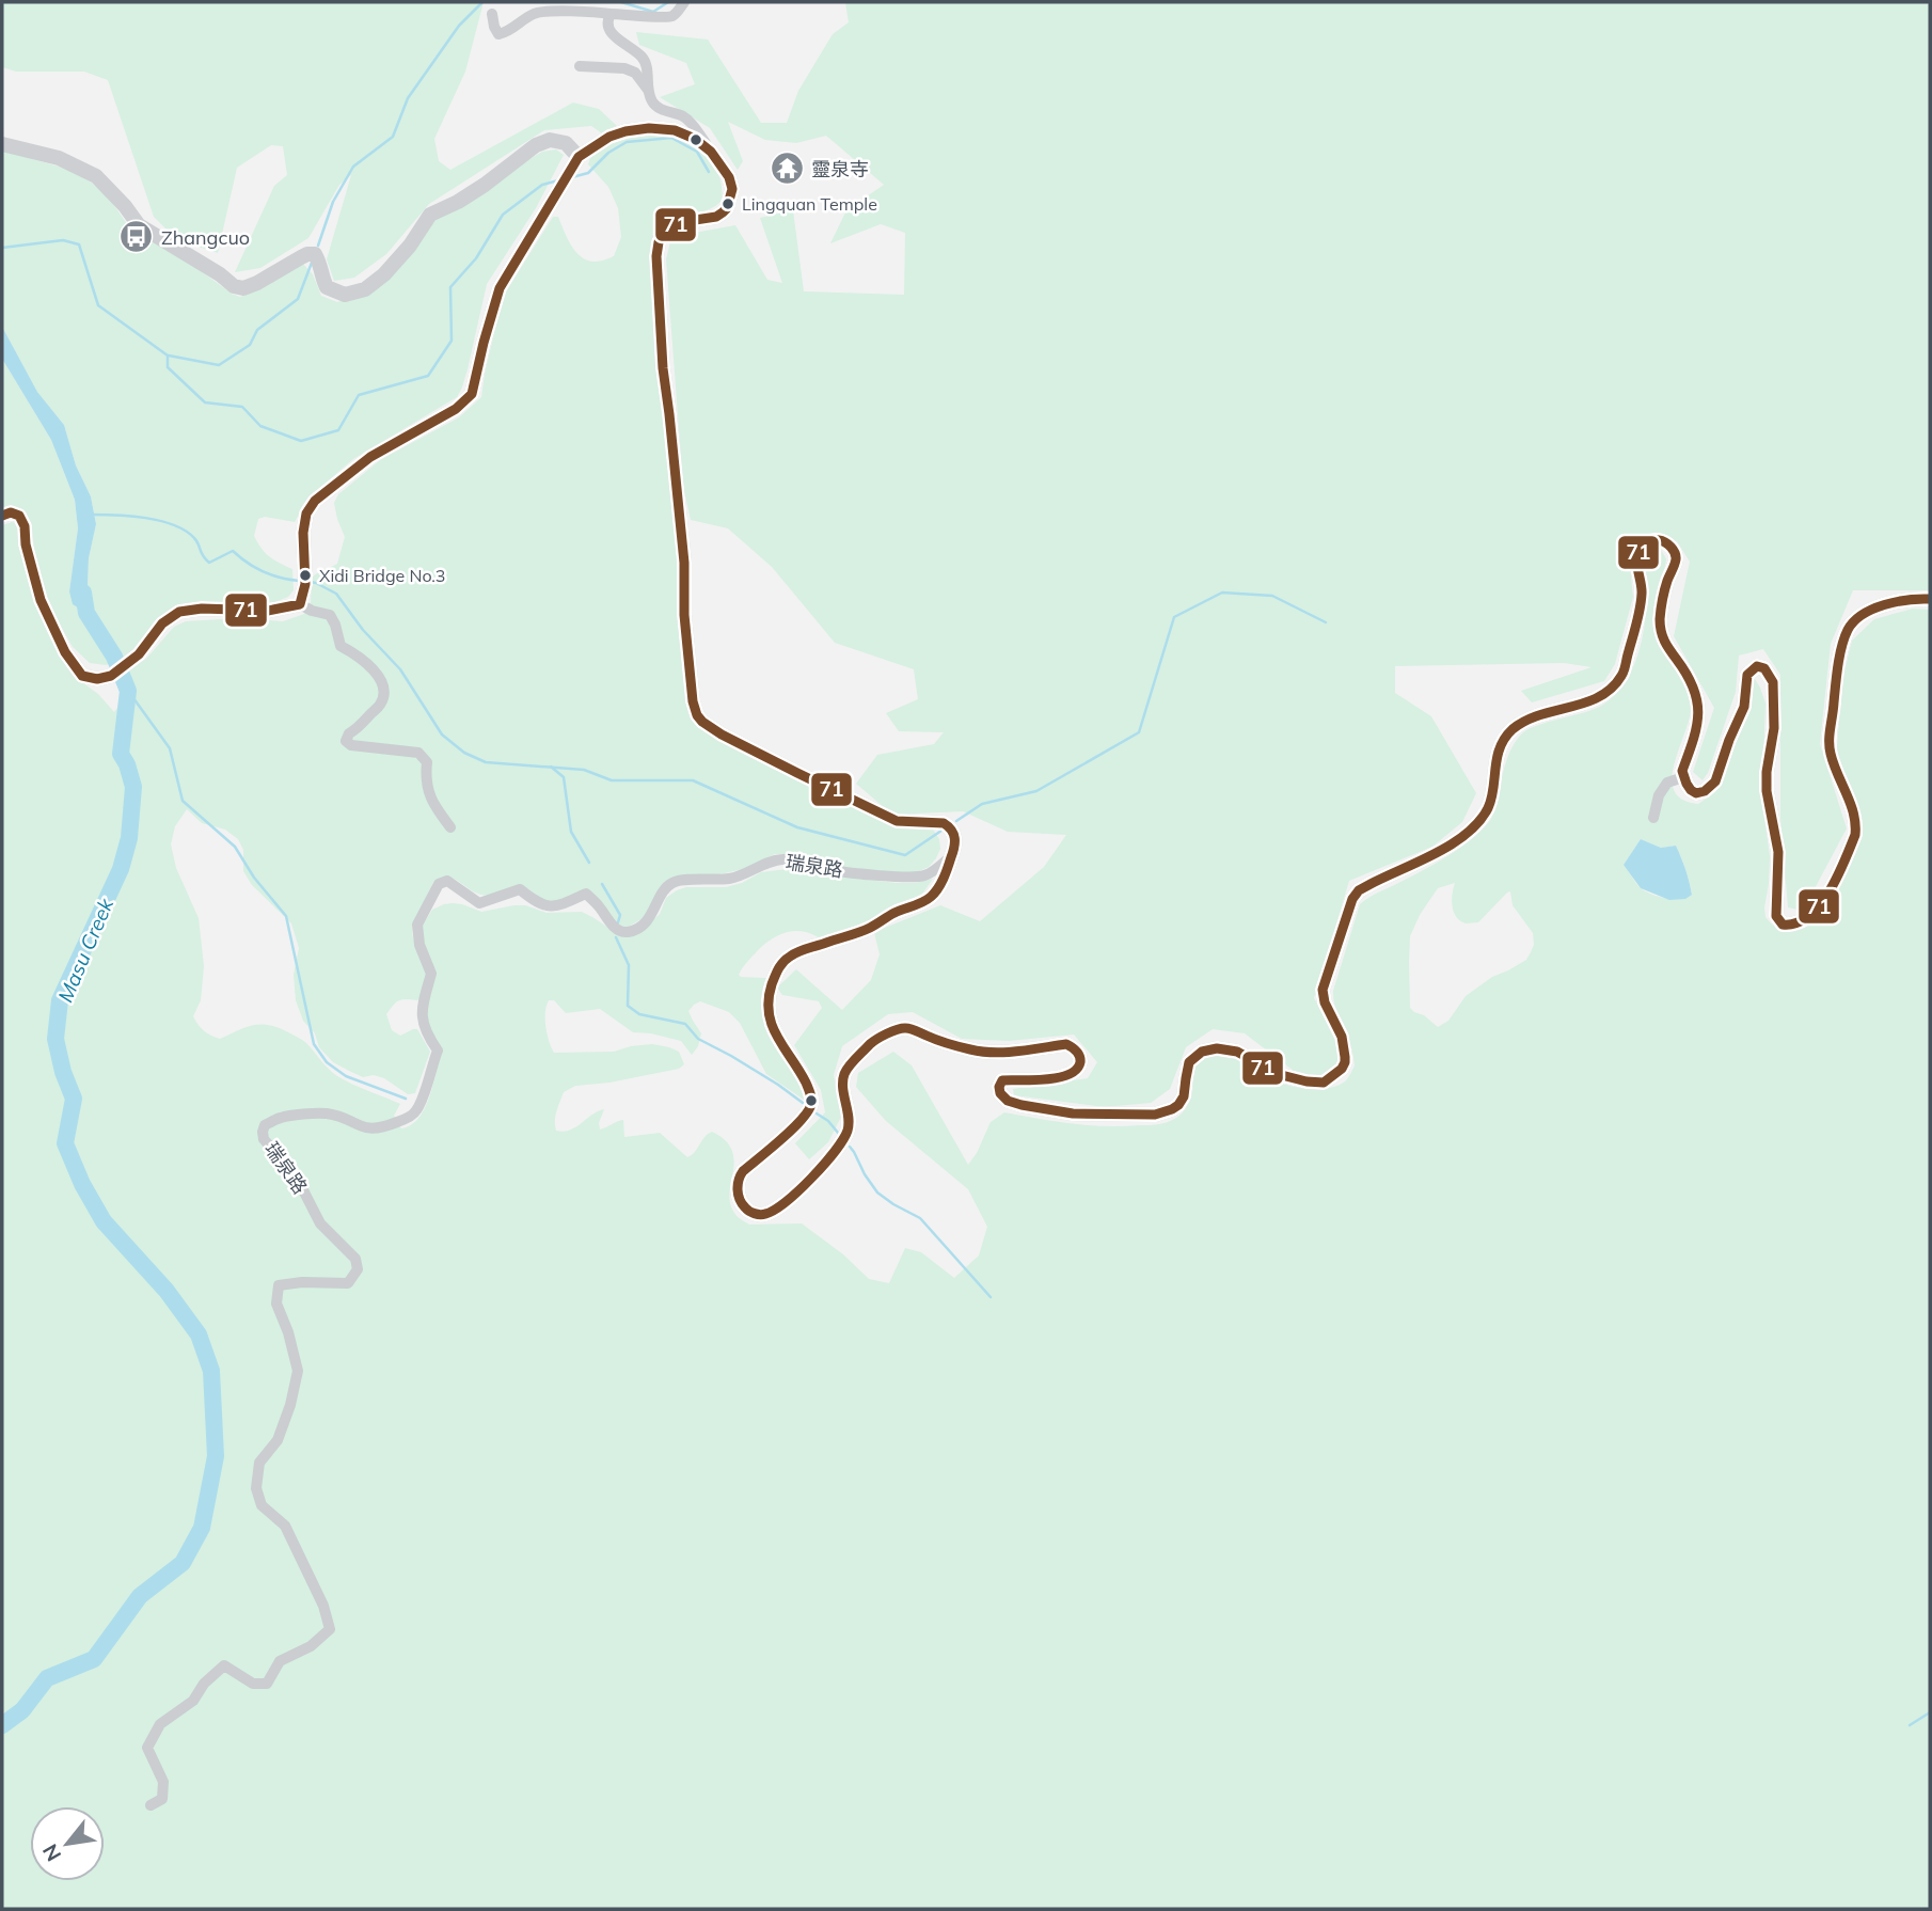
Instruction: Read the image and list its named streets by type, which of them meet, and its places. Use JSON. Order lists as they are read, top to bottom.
{
  "streets": {
    "street": ["瑞泉路"]
  },
  "water": ["Masu Creek"],
  "places": {
    "temple": ["靈泉寺"],
    "other": ["Lingquan Temple", "Xidi Bridge No.3"],
    "bus stop": ["Zhangcuo"]
  },
  "lines": ["transit line 71"],
  "north": "bottom left"
}
